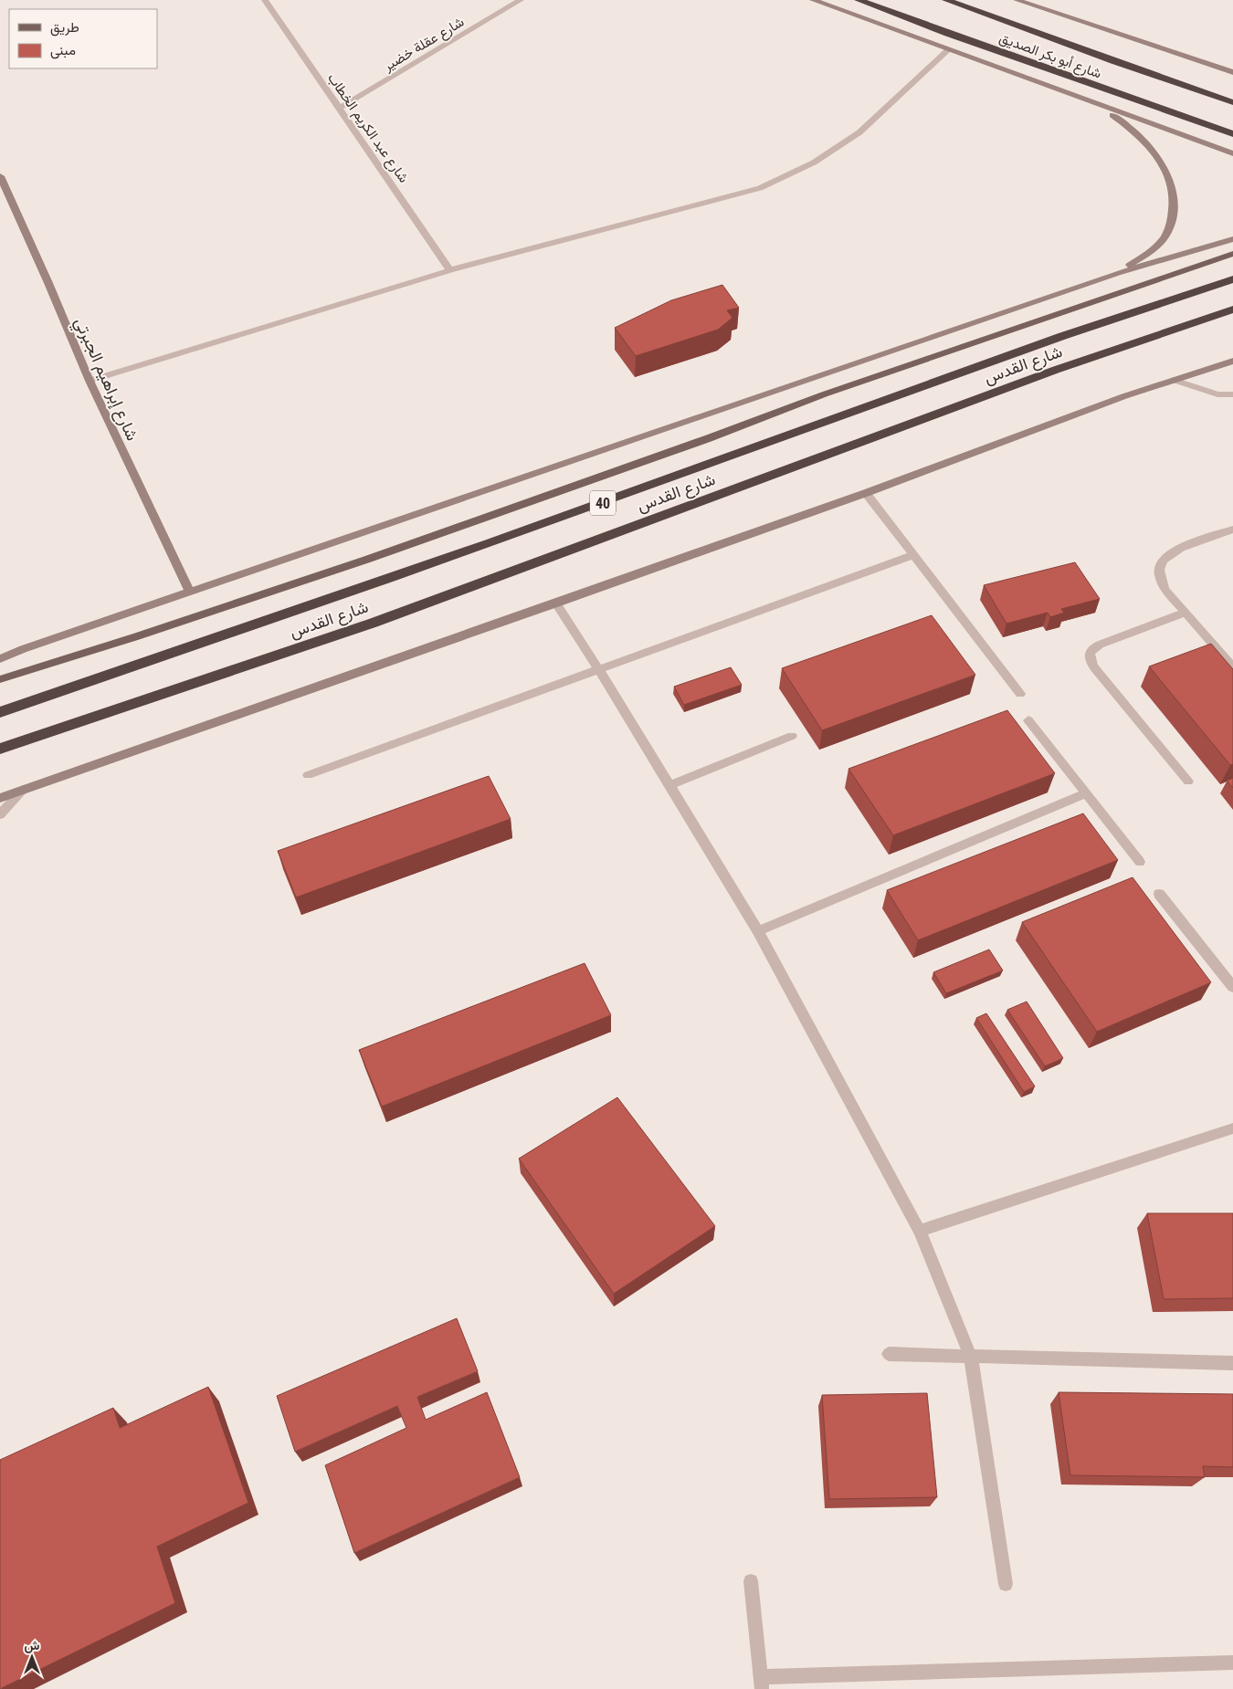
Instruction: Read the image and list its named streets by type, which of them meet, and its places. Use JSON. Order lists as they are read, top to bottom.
{
  "streets": {
    "highway": ["شارع أبو بكر الصديق", "شارع القدس", "40"],
    "main road": ["شارع إبراهيم الجبرتي"],
    "street": ["شارع عقلة خضير", "شارع عبد الكريم الخطاب"]
  },
  "crossings": [
    ["شارع عقلة خضير", "شارع عبد الكريم الخطاب"]
  ],
  "legend": ["طريق", "مبنى"],
  "north": "top"
}
